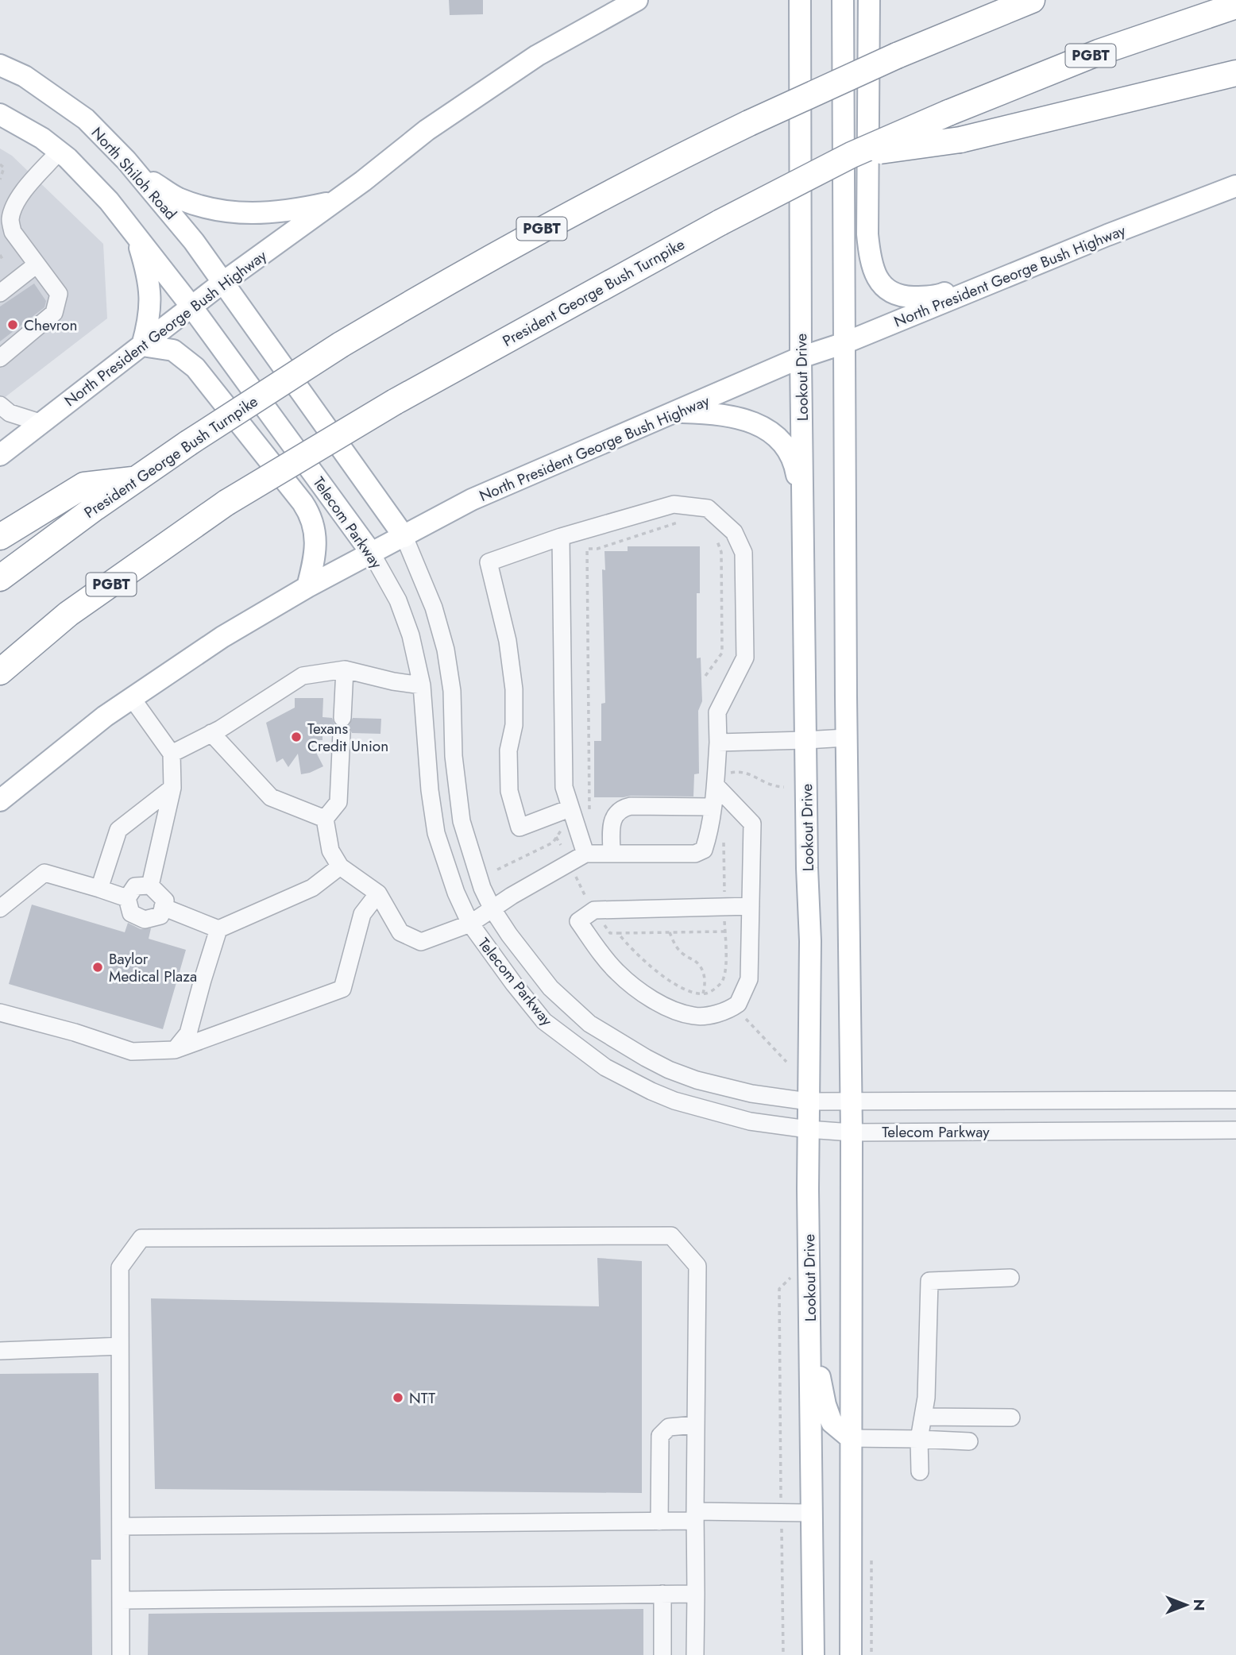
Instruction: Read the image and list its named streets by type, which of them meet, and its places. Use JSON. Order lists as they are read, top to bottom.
{
  "streets": {
    "highway": ["PGBT", "President George Bush Turnpike"],
    "main road": [
      "North Shiloh Road",
      "North President George Bush Highway",
      "Lookout Drive",
      "Telecom Parkway"
    ]
  },
  "crossings": [
    ["North Shiloh Road", "North President George Bush Highway"],
    ["North Shiloh Road", "Telecom Parkway"],
    ["North President George Bush Highway", "Lookout Drive"],
    ["North President George Bush Highway", "Telecom Parkway"],
    ["Lookout Drive", "Telecom Parkway"]
  ],
  "places": [
    "Chevron",
    "Texans Credit Union",
    "Baylor Medical Plaza",
    "NTT"
  ],
  "north": "right"
}
